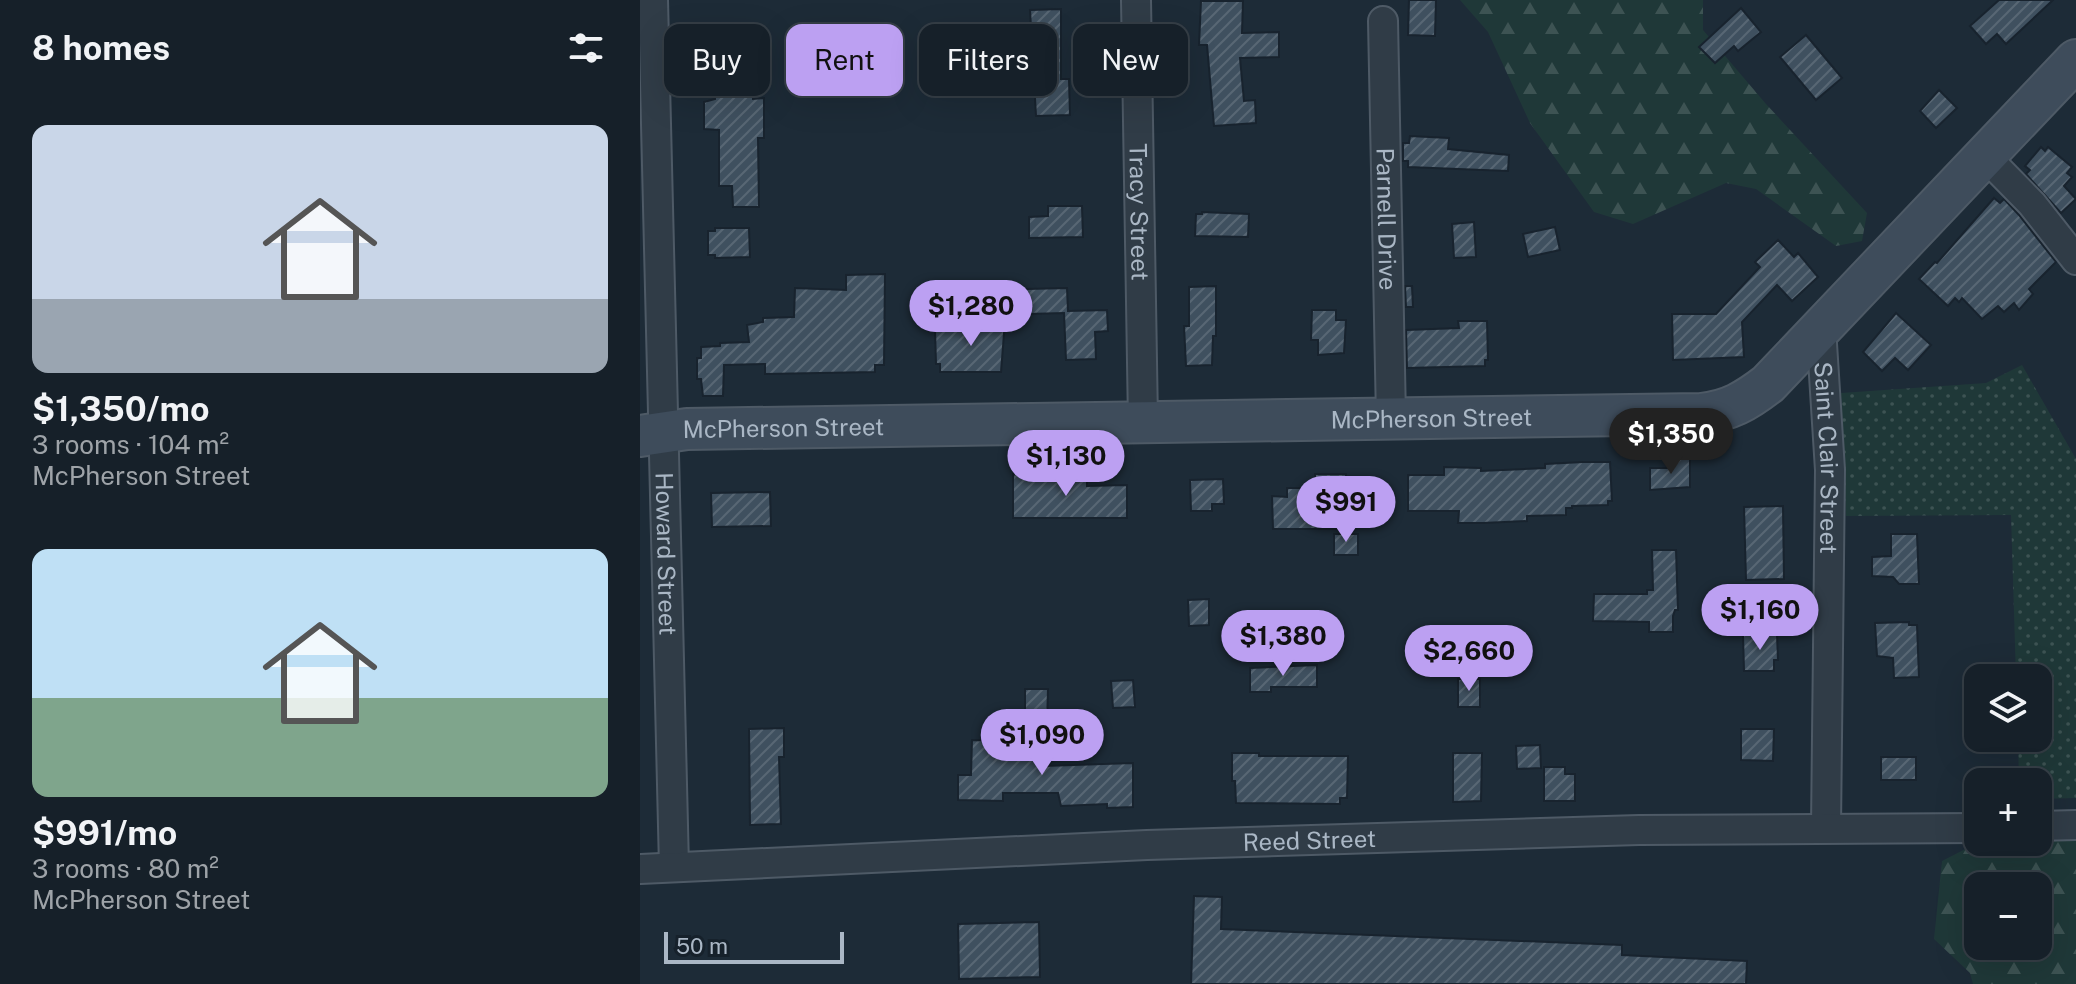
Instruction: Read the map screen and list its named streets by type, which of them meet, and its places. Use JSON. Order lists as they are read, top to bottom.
{
  "streets": {
    "street": [
      "Tracy Street",
      "Parnell Drive",
      "McPherson Street",
      "Saint Clair Street",
      "Howard Street",
      "Reed Street"
    ]
  },
  "crossings": [
    ["Tracy Street", "McPherson Street"],
    ["Parnell Drive", "McPherson Street"],
    ["McPherson Street", "Saint Clair Street"],
    ["McPherson Street", "Howard Street"],
    ["Saint Clair Street", "Reed Street"],
    ["Howard Street", "Reed Street"]
  ],
  "scale_bar": "50 m",
  "page": {
    "heading": "8 homes",
    "chip": [
      "Buy",
      "Rent",
      "Filters",
      "New"
    ],
    "list": [
      {
        "name": "$1,350/mo",
        "note": "3 rooms · 104 m² · McPherson Street"
      },
      {
        "name": "$991/mo",
        "note": "3 rooms · 80 m² · McPherson Street"
      }
    ],
    "price": [
      "$1,280",
      "$1,350",
      "$1,130",
      "$991",
      "$1,160",
      "$1,380",
      "$2,660",
      "$1,090"
    ],
    "map_buttons": ["+", "−"],
    "scale": "50 m"
  }
}
